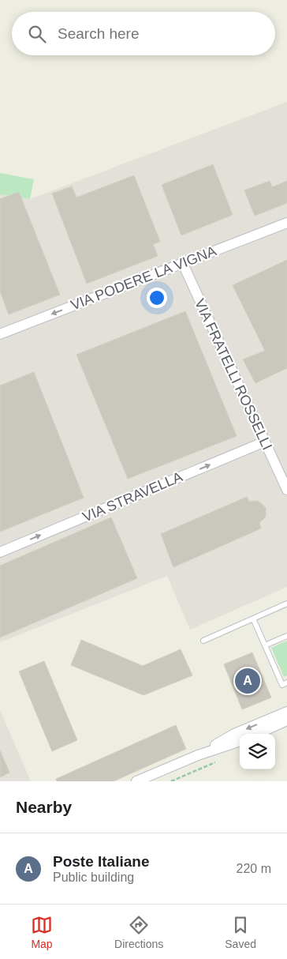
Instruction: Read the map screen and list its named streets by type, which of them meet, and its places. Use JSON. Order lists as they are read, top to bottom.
{
  "streets": {
    "street": ["VIA PODERE LA VIGNA", "VIA FRATELLI ROSSELLI", "VIA STRAVELLA"]
  },
  "crossings": [
    ["VIA PODERE LA VIGNA", "VIA FRATELLI ROSSELLI"],
    ["VIA FRATELLI ROSSELLI", "VIA STRAVELLA"]
  ],
  "one_way": ["VIA PODERE LA VIGNA", "VIA STRAVELLA"],
  "page": {
    "search": "Search here",
    "pins": "A",
    "heading": "Nearby",
    "list": [
      {
        "mark": "A",
        "name": "Poste Italiane",
        "note": "Public building",
        "value": "220 m"
      }
    ],
    "nav": ["Map", "Directions", "Saved"]
  }
}
